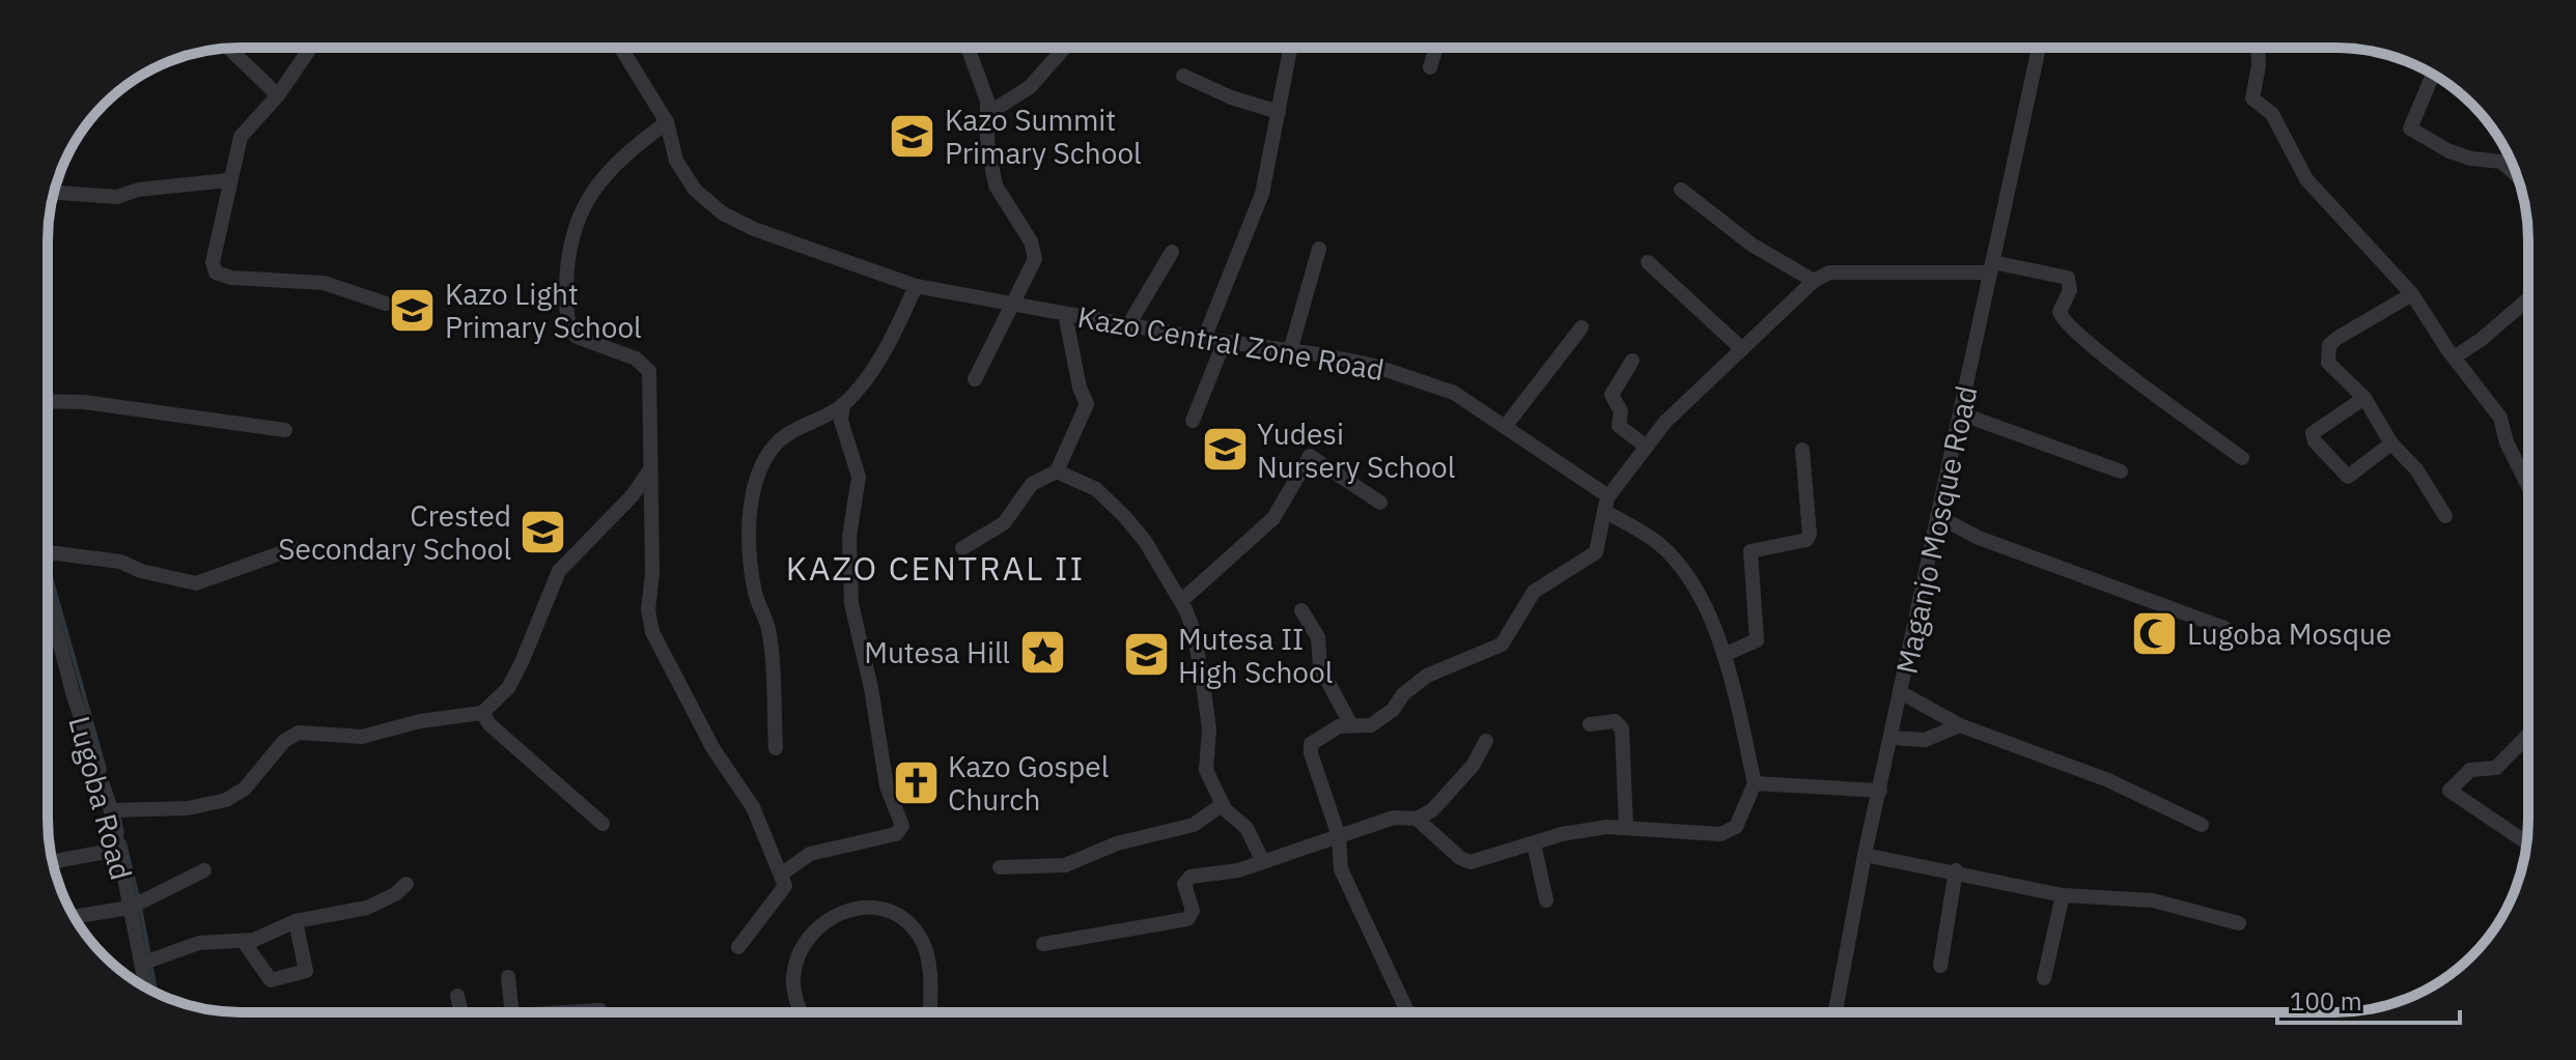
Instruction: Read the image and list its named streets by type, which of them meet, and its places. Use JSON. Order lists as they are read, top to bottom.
{
  "streets": {
    "street": ["Kazo Central Zone Road", "Maganjo Mosque Road", "Lugoba Road"]
  },
  "districts": ["KAZO CENTRAL II"],
  "places": {
    "school or university": [
      "Kazo Summit Primary School",
      "Kazo Light Primary School",
      "Yudesi Nursery School",
      "Crested Secondary School",
      "Mutesa II High School"
    ],
    "mosque": ["Lugoba Mosque"],
    "place": ["Mutesa Hill"],
    "church": ["Kazo Gospel Church"]
  },
  "scale_bar": "100 m"
}
